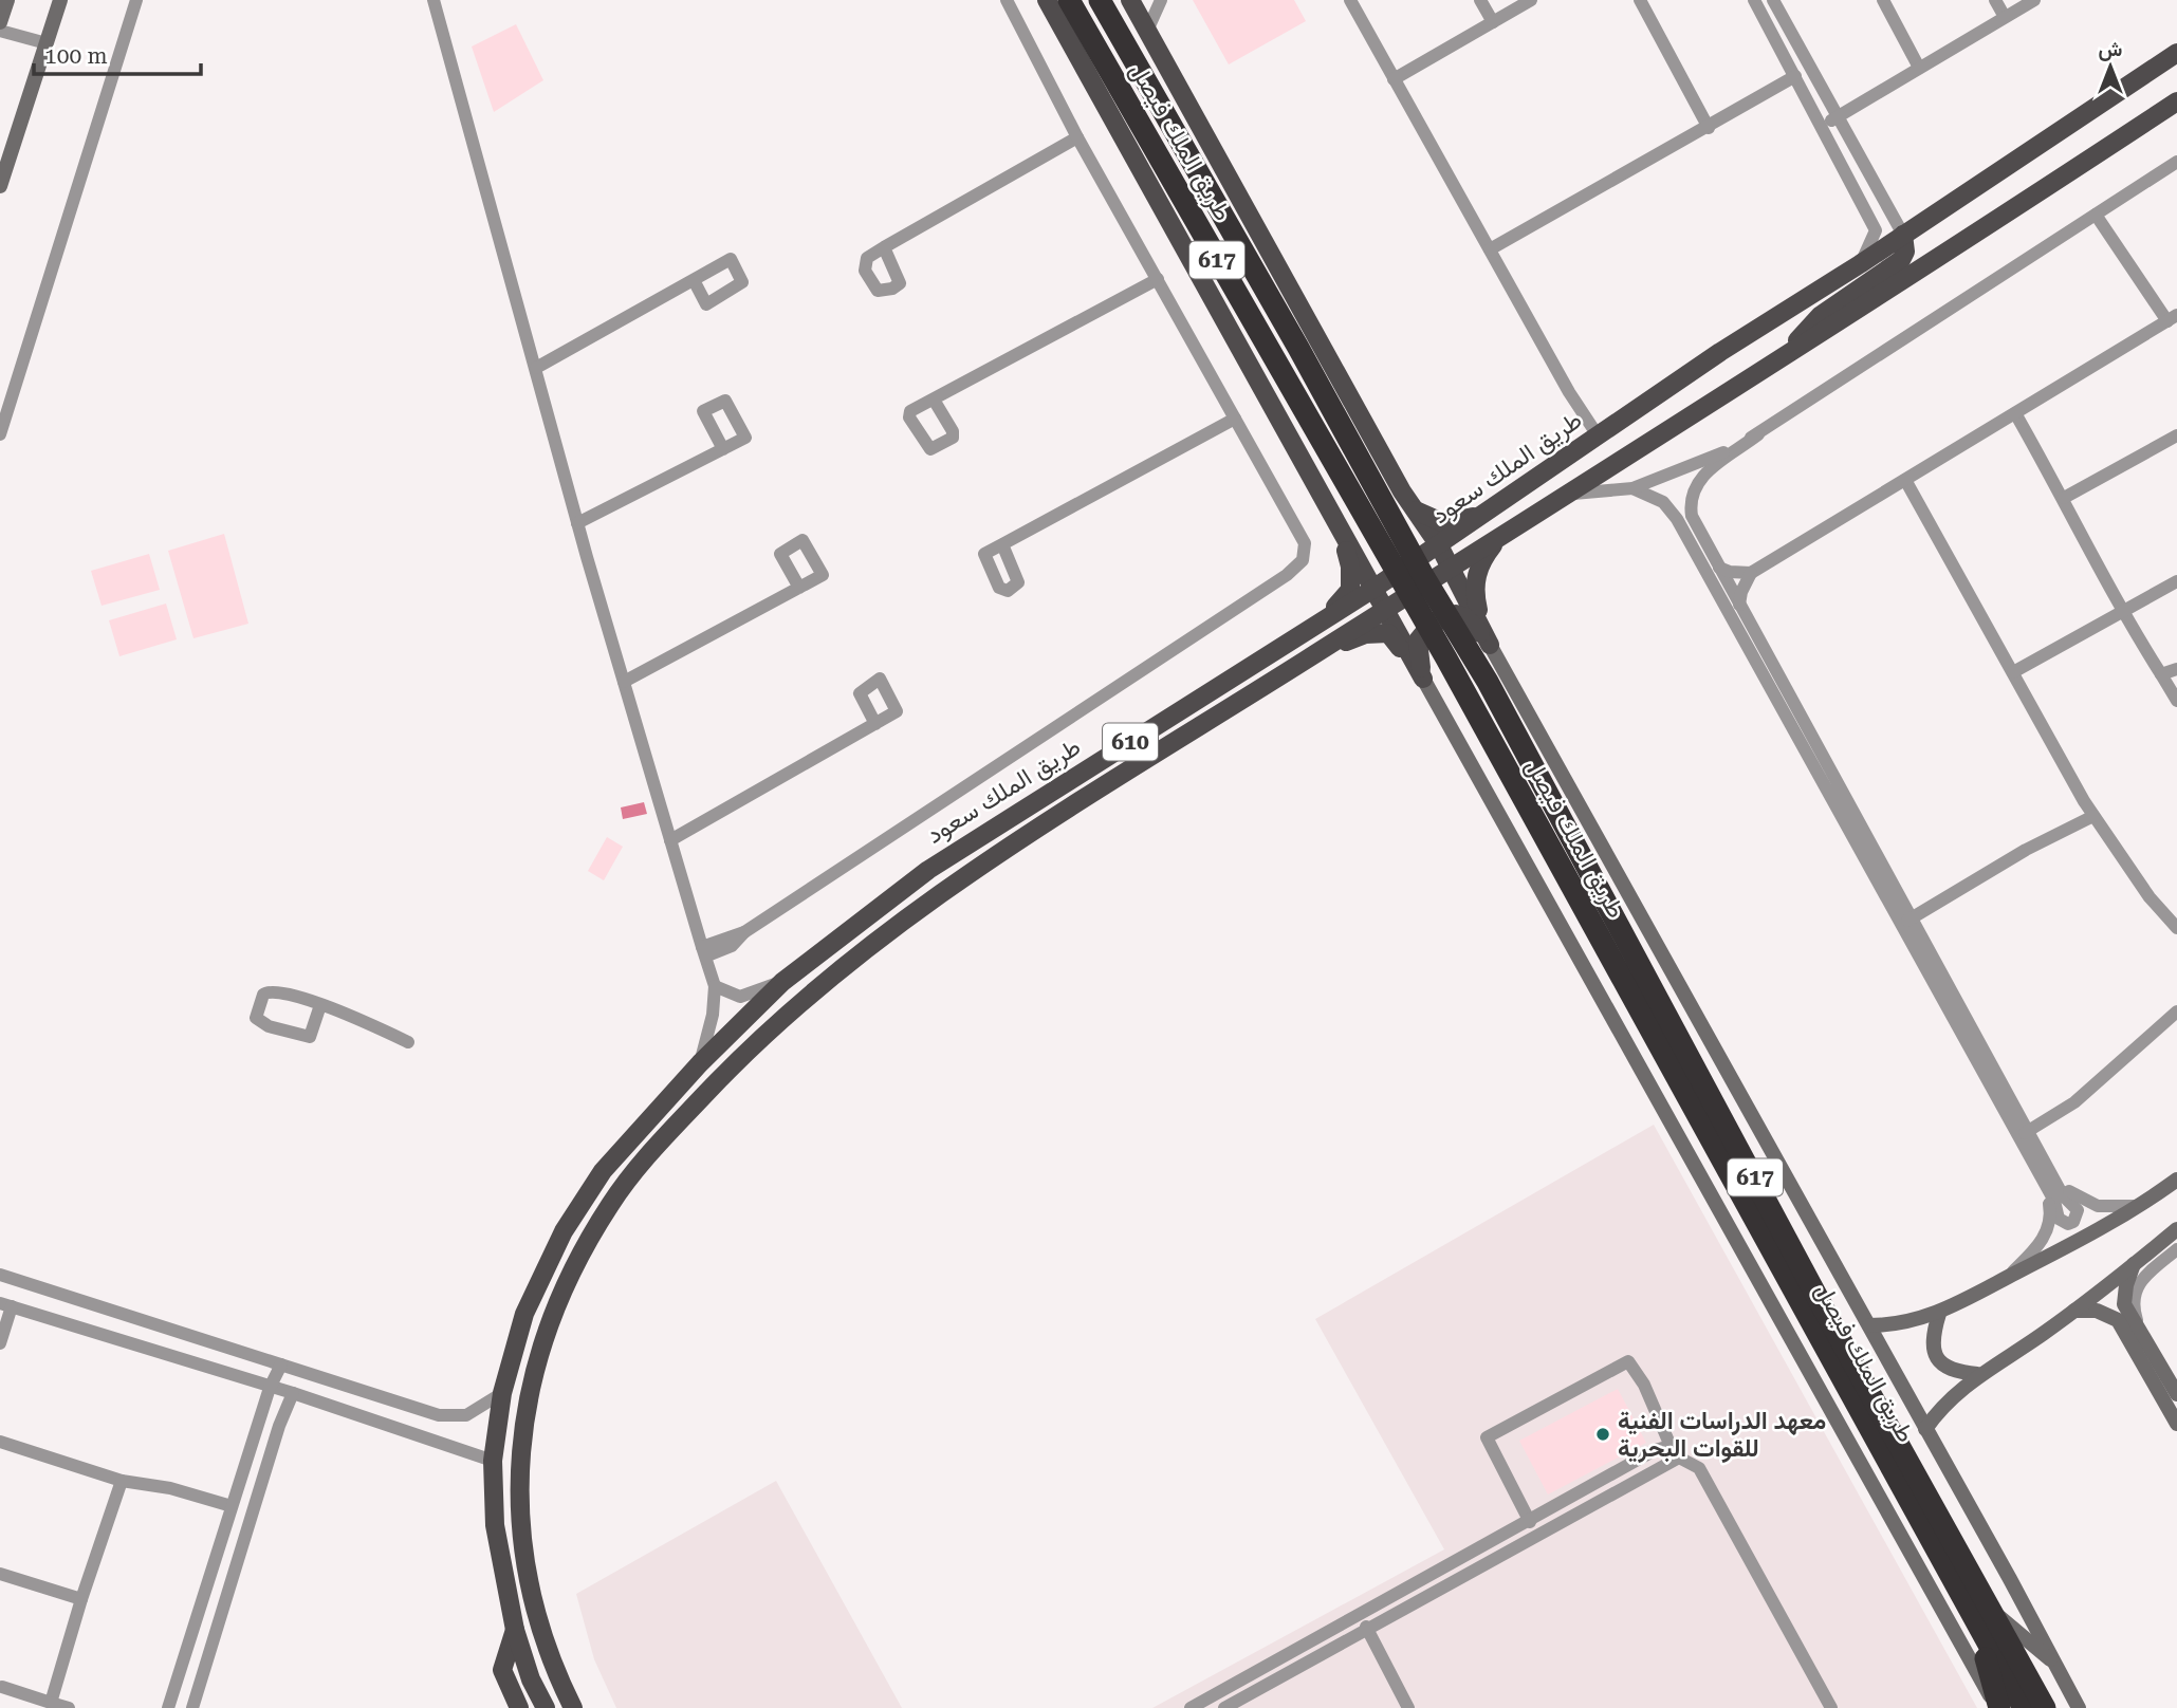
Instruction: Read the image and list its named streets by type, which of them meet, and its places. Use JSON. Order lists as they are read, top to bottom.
{
  "streets": {
    "highway": ["طريق الملك فيصل", "617"],
    "main road": ["طريق الملك سعود", "610"]
  },
  "places": ["معهد الدراسات الفنية للقوات البحرية"],
  "scale_bar": "100 m",
  "north": "top"
}
